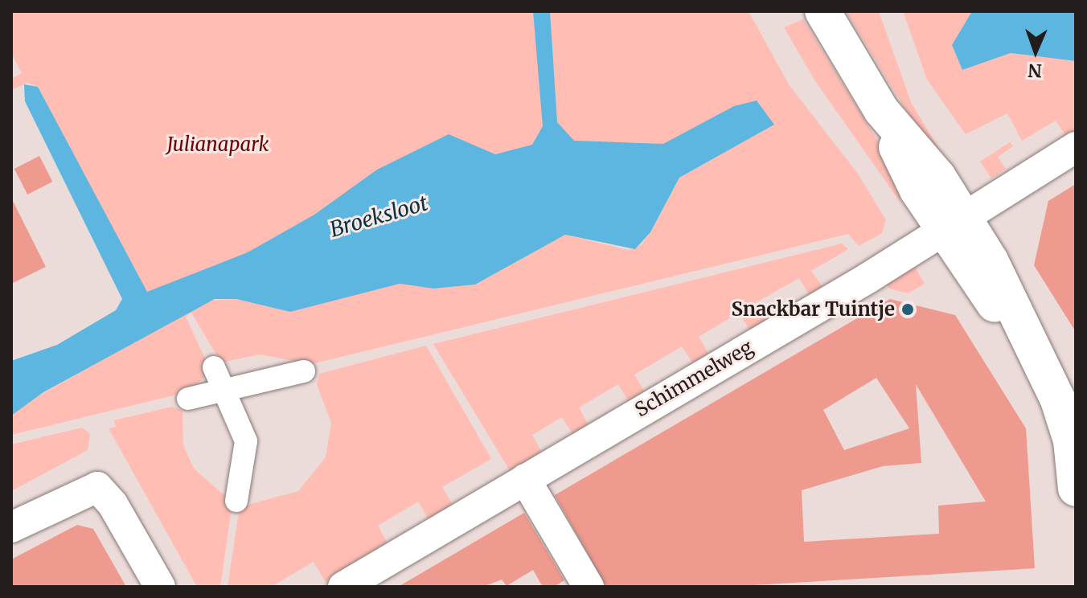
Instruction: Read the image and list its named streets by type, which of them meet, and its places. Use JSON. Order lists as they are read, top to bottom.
{
  "streets": {
    "street": ["Schimmelweg"]
  },
  "water": ["Broeksloot"],
  "parks": ["Julianapark"],
  "places": ["Snackbar Tuintje"],
  "north": "bottom"
}
